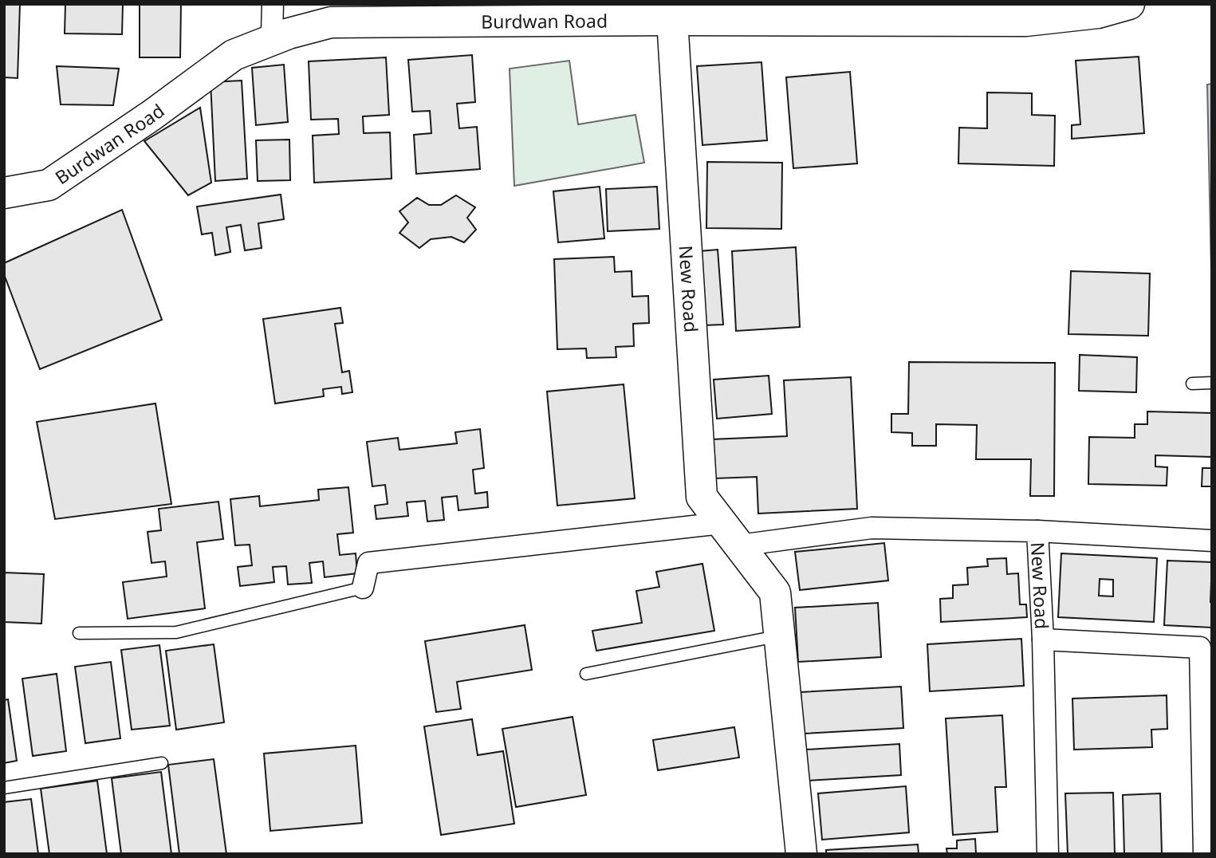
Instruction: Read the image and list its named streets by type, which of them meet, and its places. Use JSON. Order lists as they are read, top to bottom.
{
  "streets": {
    "main road": ["Burdwan Road", "New Road"]
  },
  "crossings": [
    ["Burdwan Road", "New Road"]
  ]
}
